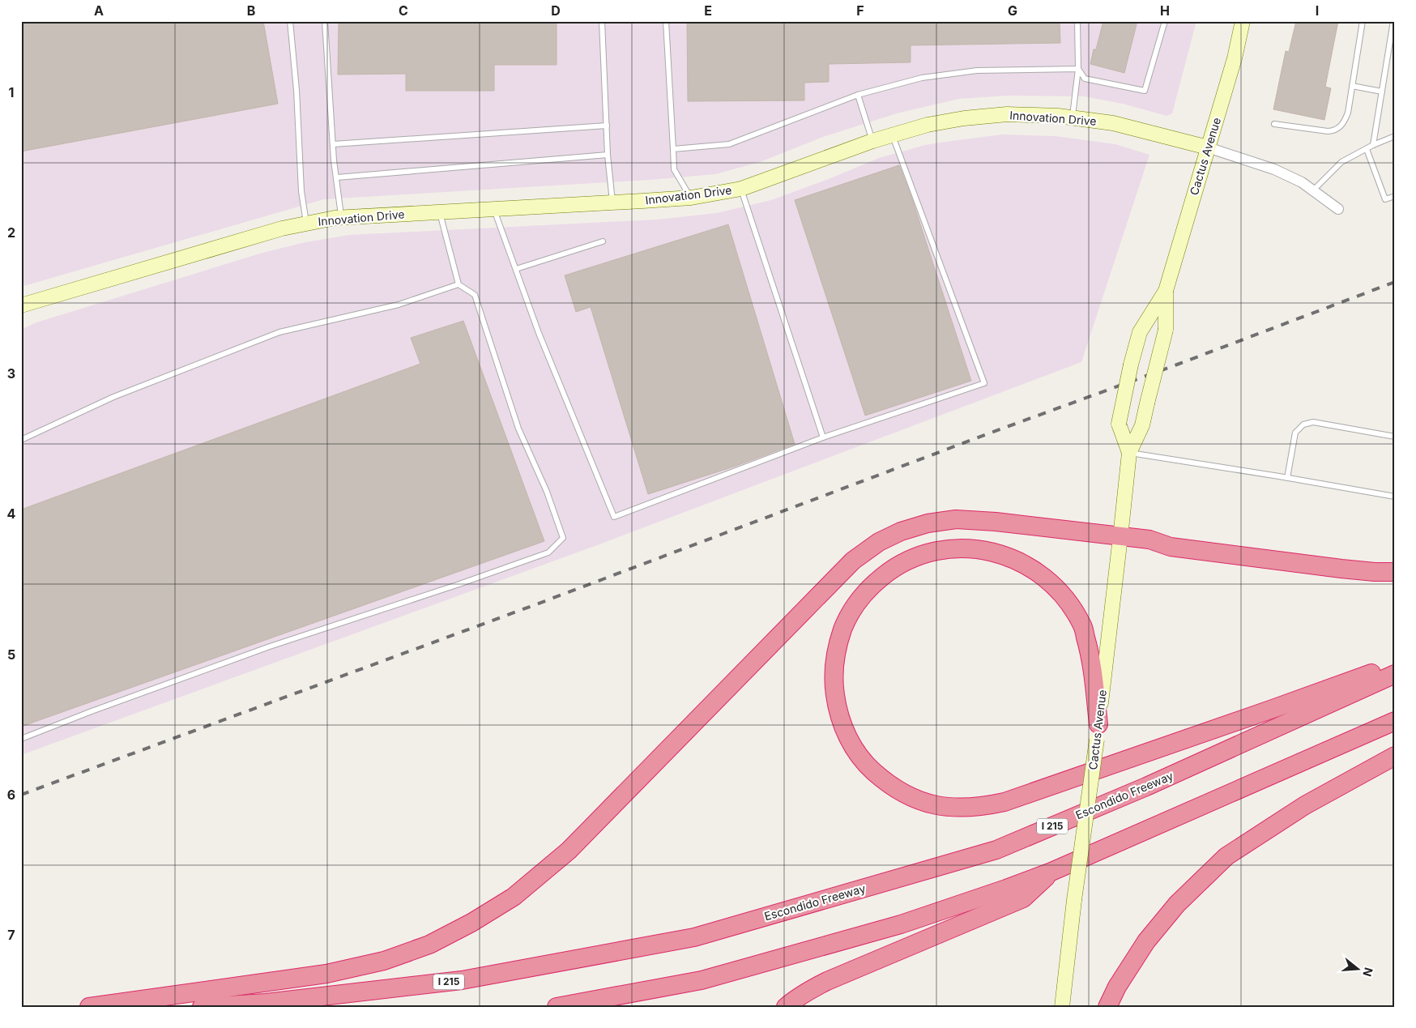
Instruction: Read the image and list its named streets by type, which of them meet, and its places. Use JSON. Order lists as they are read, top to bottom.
{
  "streets": {
    "highway": ["Escondido Freeway", "I 215"],
    "street": ["Innovation Drive", "Cactus Avenue"]
  },
  "crossings": [
    ["Innovation Drive", "Cactus Avenue"]
  ],
  "north": "right",
  "grid": {
    "columns": [
      "A",
      "B",
      "C",
      "D",
      "E",
      "F",
      "G",
      "H",
      "I"
    ],
    "rows": [
      "1",
      "2",
      "3",
      "4",
      "5",
      "6",
      "7"
    ]
  }
}
